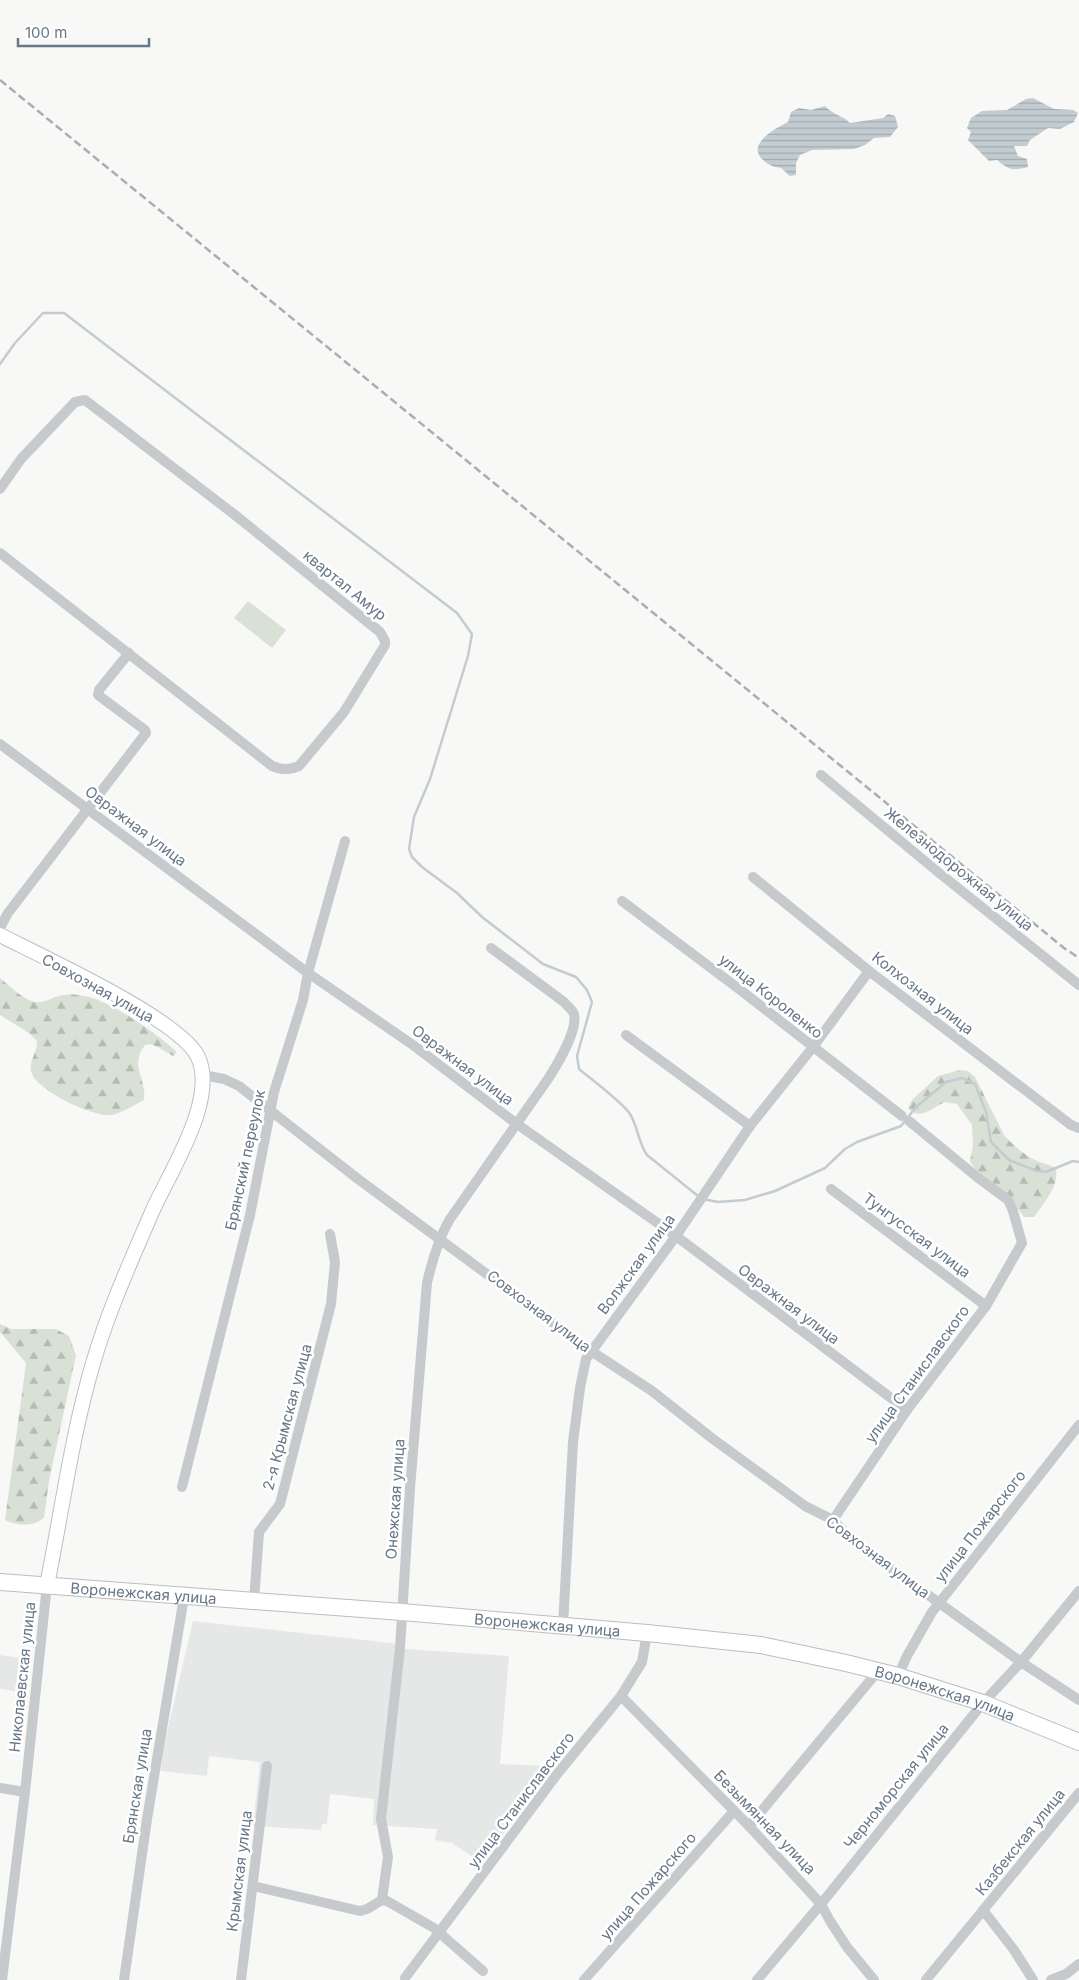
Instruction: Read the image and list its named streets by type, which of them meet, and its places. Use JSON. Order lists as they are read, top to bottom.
{
  "streets": {
    "highway": ["Воронежская улица"],
    "main road": ["Совхозная улица"],
    "street": [
      "квартал Амур",
      "Овражная улица",
      "Железнодорожная улица",
      "Колхозная улица",
      "улица Короленко",
      "Брянский переулок",
      "Тунгусская улица",
      "Волжская улица",
      "улица Станиславского",
      "2-я Крымская улица",
      "Онежская улица",
      "улица Пожарского",
      "Николаевская улица",
      "Брянская улица",
      "Черноморская улица",
      "Безымянная улица",
      "Казбекская улица",
      "Крымская улица"
    ]
  },
  "crossings": [
    ["Овражная улица", "Брянский переулок"],
    ["Овражная улица", "Волжская улица"],
    ["Овражная улица", "улица Станиславского"],
    ["Овражная улица", "Онежская улица"],
    ["Совхозная улица", "Брянский переулок"],
    ["Совхозная улица", "Волжская улица"],
    ["Совхозная улица", "улица Станиславского"],
    ["Совхозная улица", "Онежская улица"],
    ["Совхозная улица", "улица Пожарского"],
    ["Совхозная улица", "Черноморская улица"],
    ["Колхозная улица", "Волжская улица"],
    ["улица Короленко", "Волжская улица"],
    ["улица Короленко", "улица Станиславского"],
    ["Тунгусская улица", "улица Станиславского"],
    ["Волжская улица", "Воронежская улица"],
    ["улица Станиславского", "Воронежская улица"],
    ["улица Станиславского", "Безымянная улица"],
    ["2-я Крымская улица", "Воронежская улица"],
    ["Онежская улица", "Воронежская улица"],
    ["улица Пожарского", "Воронежская улица"],
    ["улица Пожарского", "Безымянная улица"],
    ["Воронежская улица", "Николаевская улица"],
    ["Воронежская улица", "Брянская улица"],
    ["Воронежская улица", "Черноморская улица"],
    ["Черноморская улица", "Безымянная улица"]
  ],
  "scale_bar": "100 m"
}
